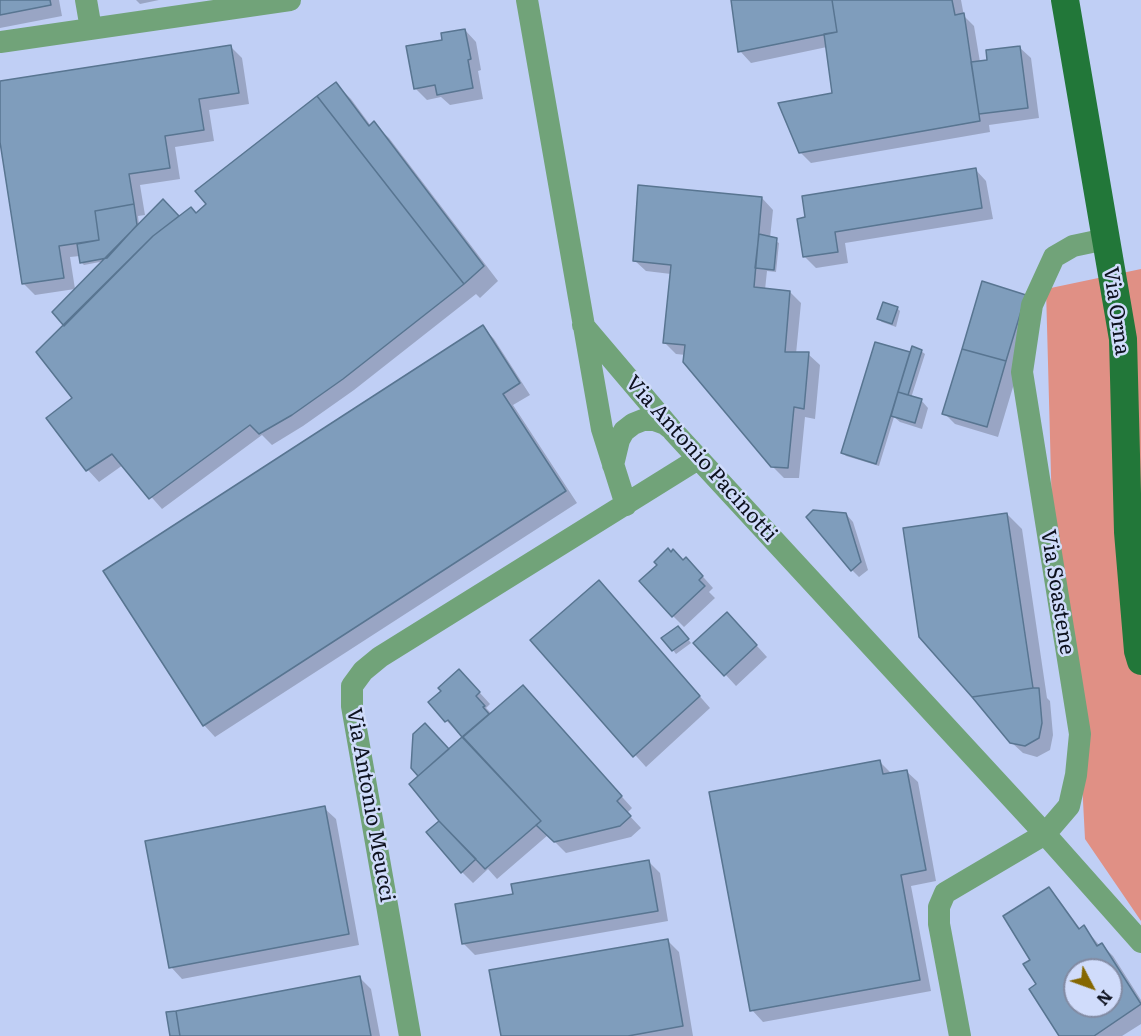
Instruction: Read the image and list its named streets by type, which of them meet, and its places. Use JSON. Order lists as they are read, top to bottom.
{
  "streets": {
    "main road": ["Via Orna"],
    "street": ["Via Antonio Pacinotti", "Via Soastene", "Via Antonio Meucci"]
  },
  "crossings": [
    ["Via Orna", "Via Soastene"],
    ["Via Antonio Pacinotti", "Via Soastene"],
    ["Via Antonio Pacinotti", "Via Antonio Meucci"]
  ],
  "north": "bottom right"
}
